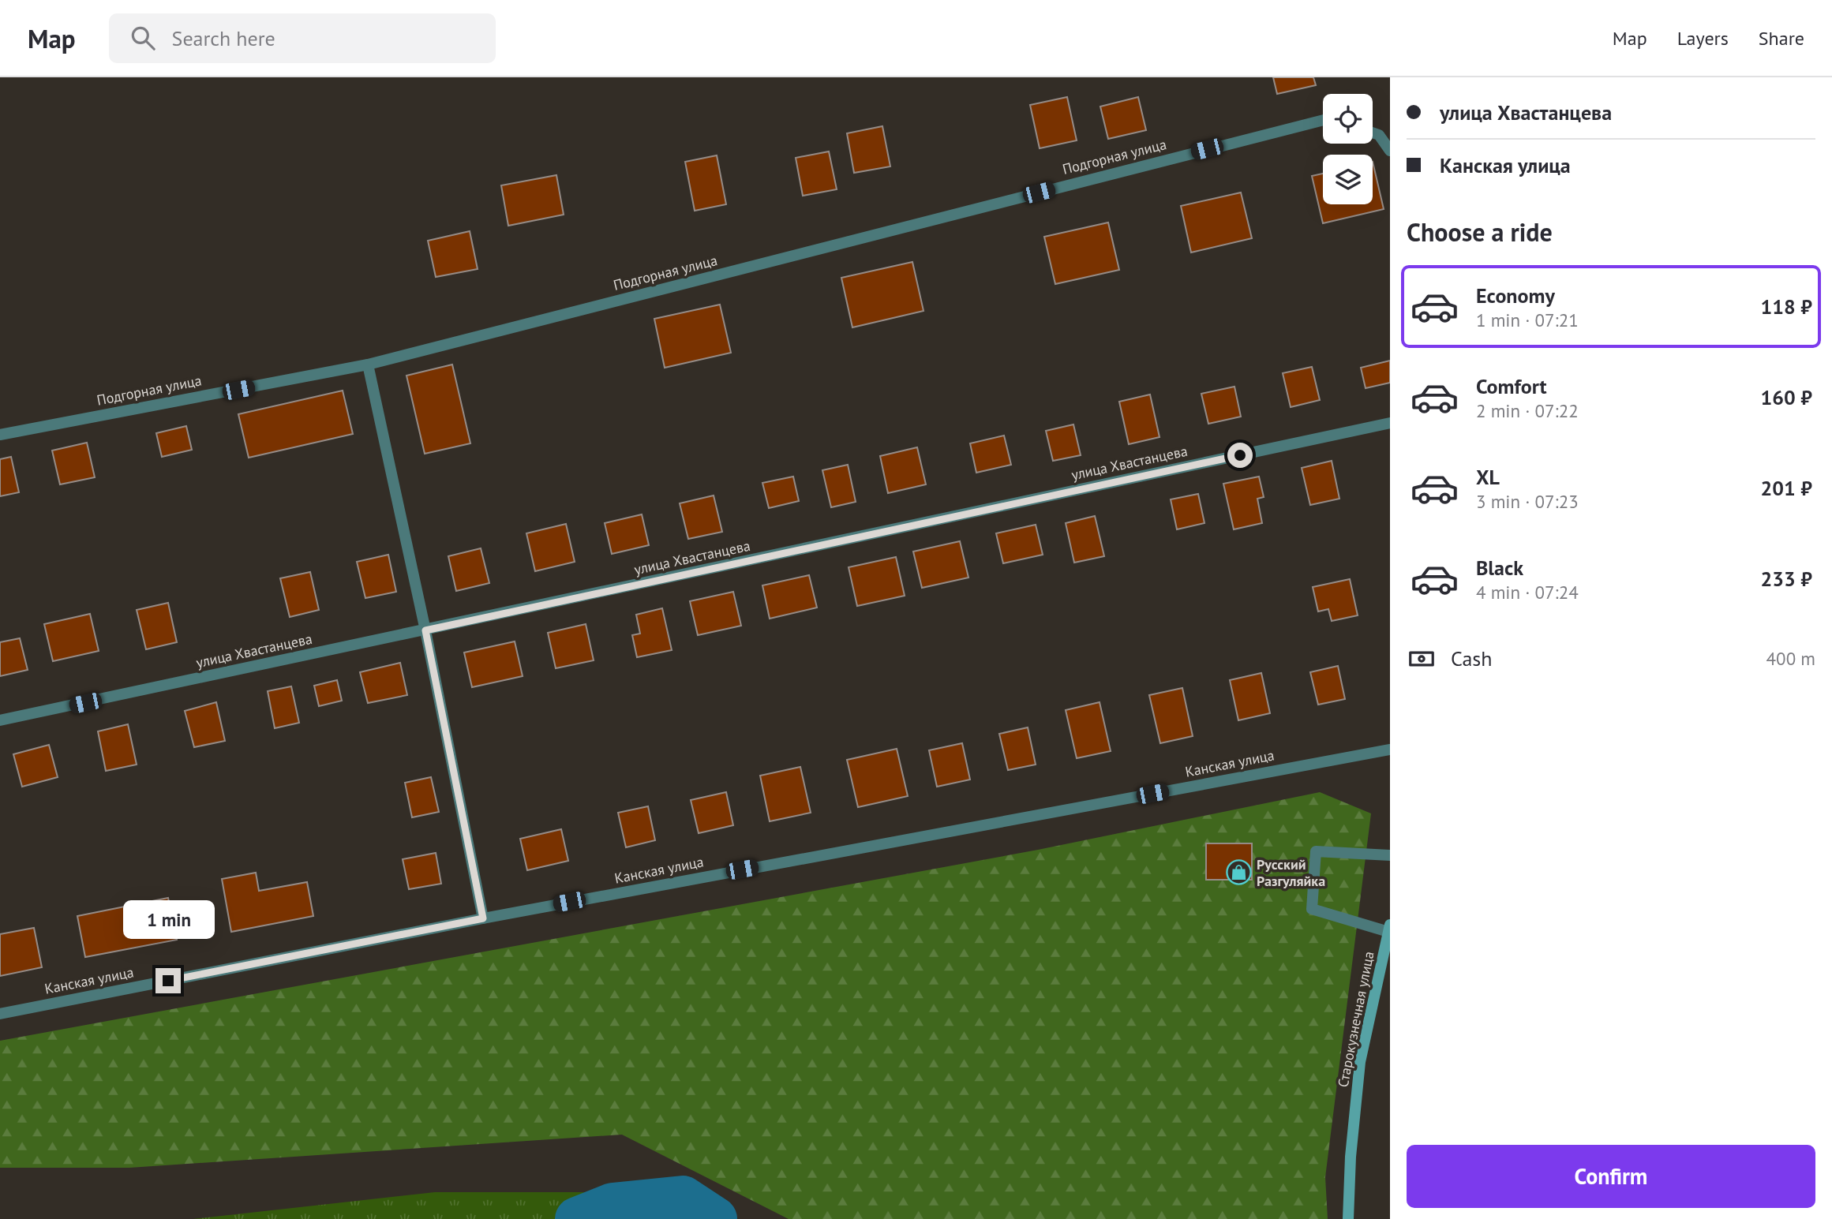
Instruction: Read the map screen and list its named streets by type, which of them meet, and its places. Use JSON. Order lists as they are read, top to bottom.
{
  "streets": {
    "main road": ["Старокузнечная улица"],
    "street": ["Подгорная улица", "улица Хвастанцева", "Канская улица"]
  },
  "places": {
    "shop": ["Русский Разгуляйка"]
  },
  "page": {
    "header": "Map",
    "search": "Search here",
    "nav": ["Map", "Layers", "Share"],
    "banner": ["улица Хвастанцева", "Канская улица"],
    "heading": "Choose a ride",
    "list": [
      {
        "name": "Economy",
        "note": "1 min · 07:21",
        "value": "118 ₽"
      },
      {
        "name": "Comfort",
        "note": "2 min · 07:22",
        "value": "160 ₽"
      },
      {
        "name": "XL",
        "note": "3 min · 07:23",
        "value": "201 ₽"
      },
      {
        "name": "Black",
        "note": "4 min · 07:24",
        "value": "233 ₽"
      }
    ],
    "pay": ["Cash", "400 m"],
    "bubble": "1 min",
    "buttons": "Confirm"
  }
}
